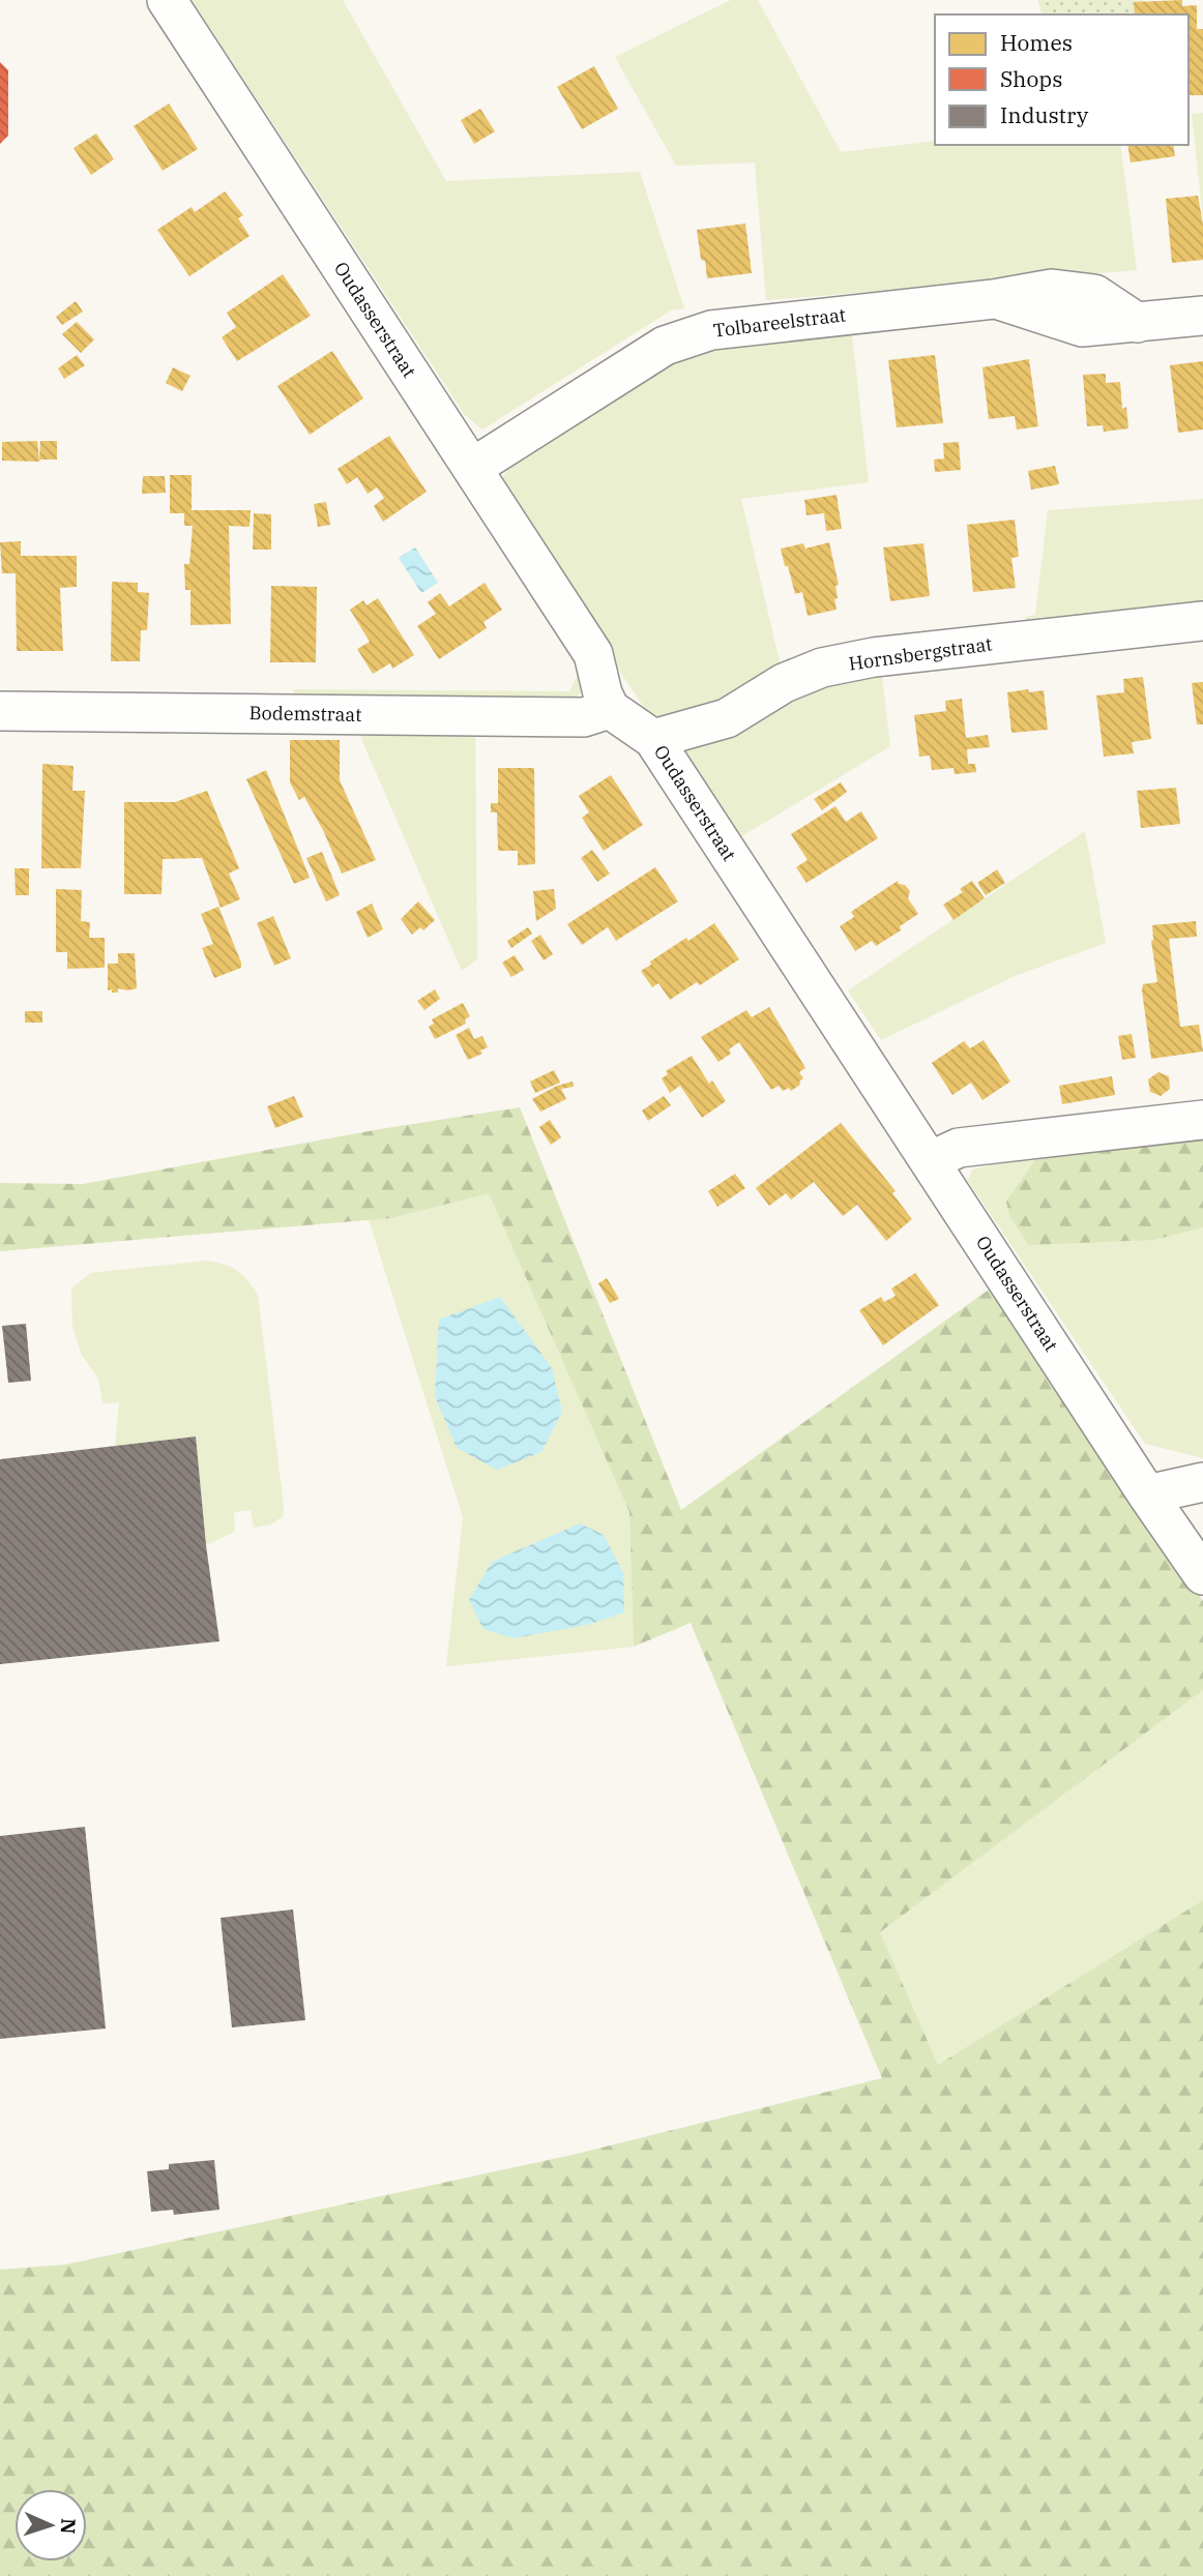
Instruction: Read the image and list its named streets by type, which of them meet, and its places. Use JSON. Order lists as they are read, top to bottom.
{
  "streets": {
    "street": [
      "Oudasserstraat",
      "Tolbareelstraat",
      "Hornsbergstraat",
      "Bodemstraat"
    ]
  },
  "crossings": [
    ["Oudasserstraat", "Tolbareelstraat"],
    ["Oudasserstraat", "Hornsbergstraat"],
    ["Oudasserstraat", "Bodemstraat"]
  ],
  "legend": ["Homes", "Shops", "Industry"],
  "north": "right"
}
